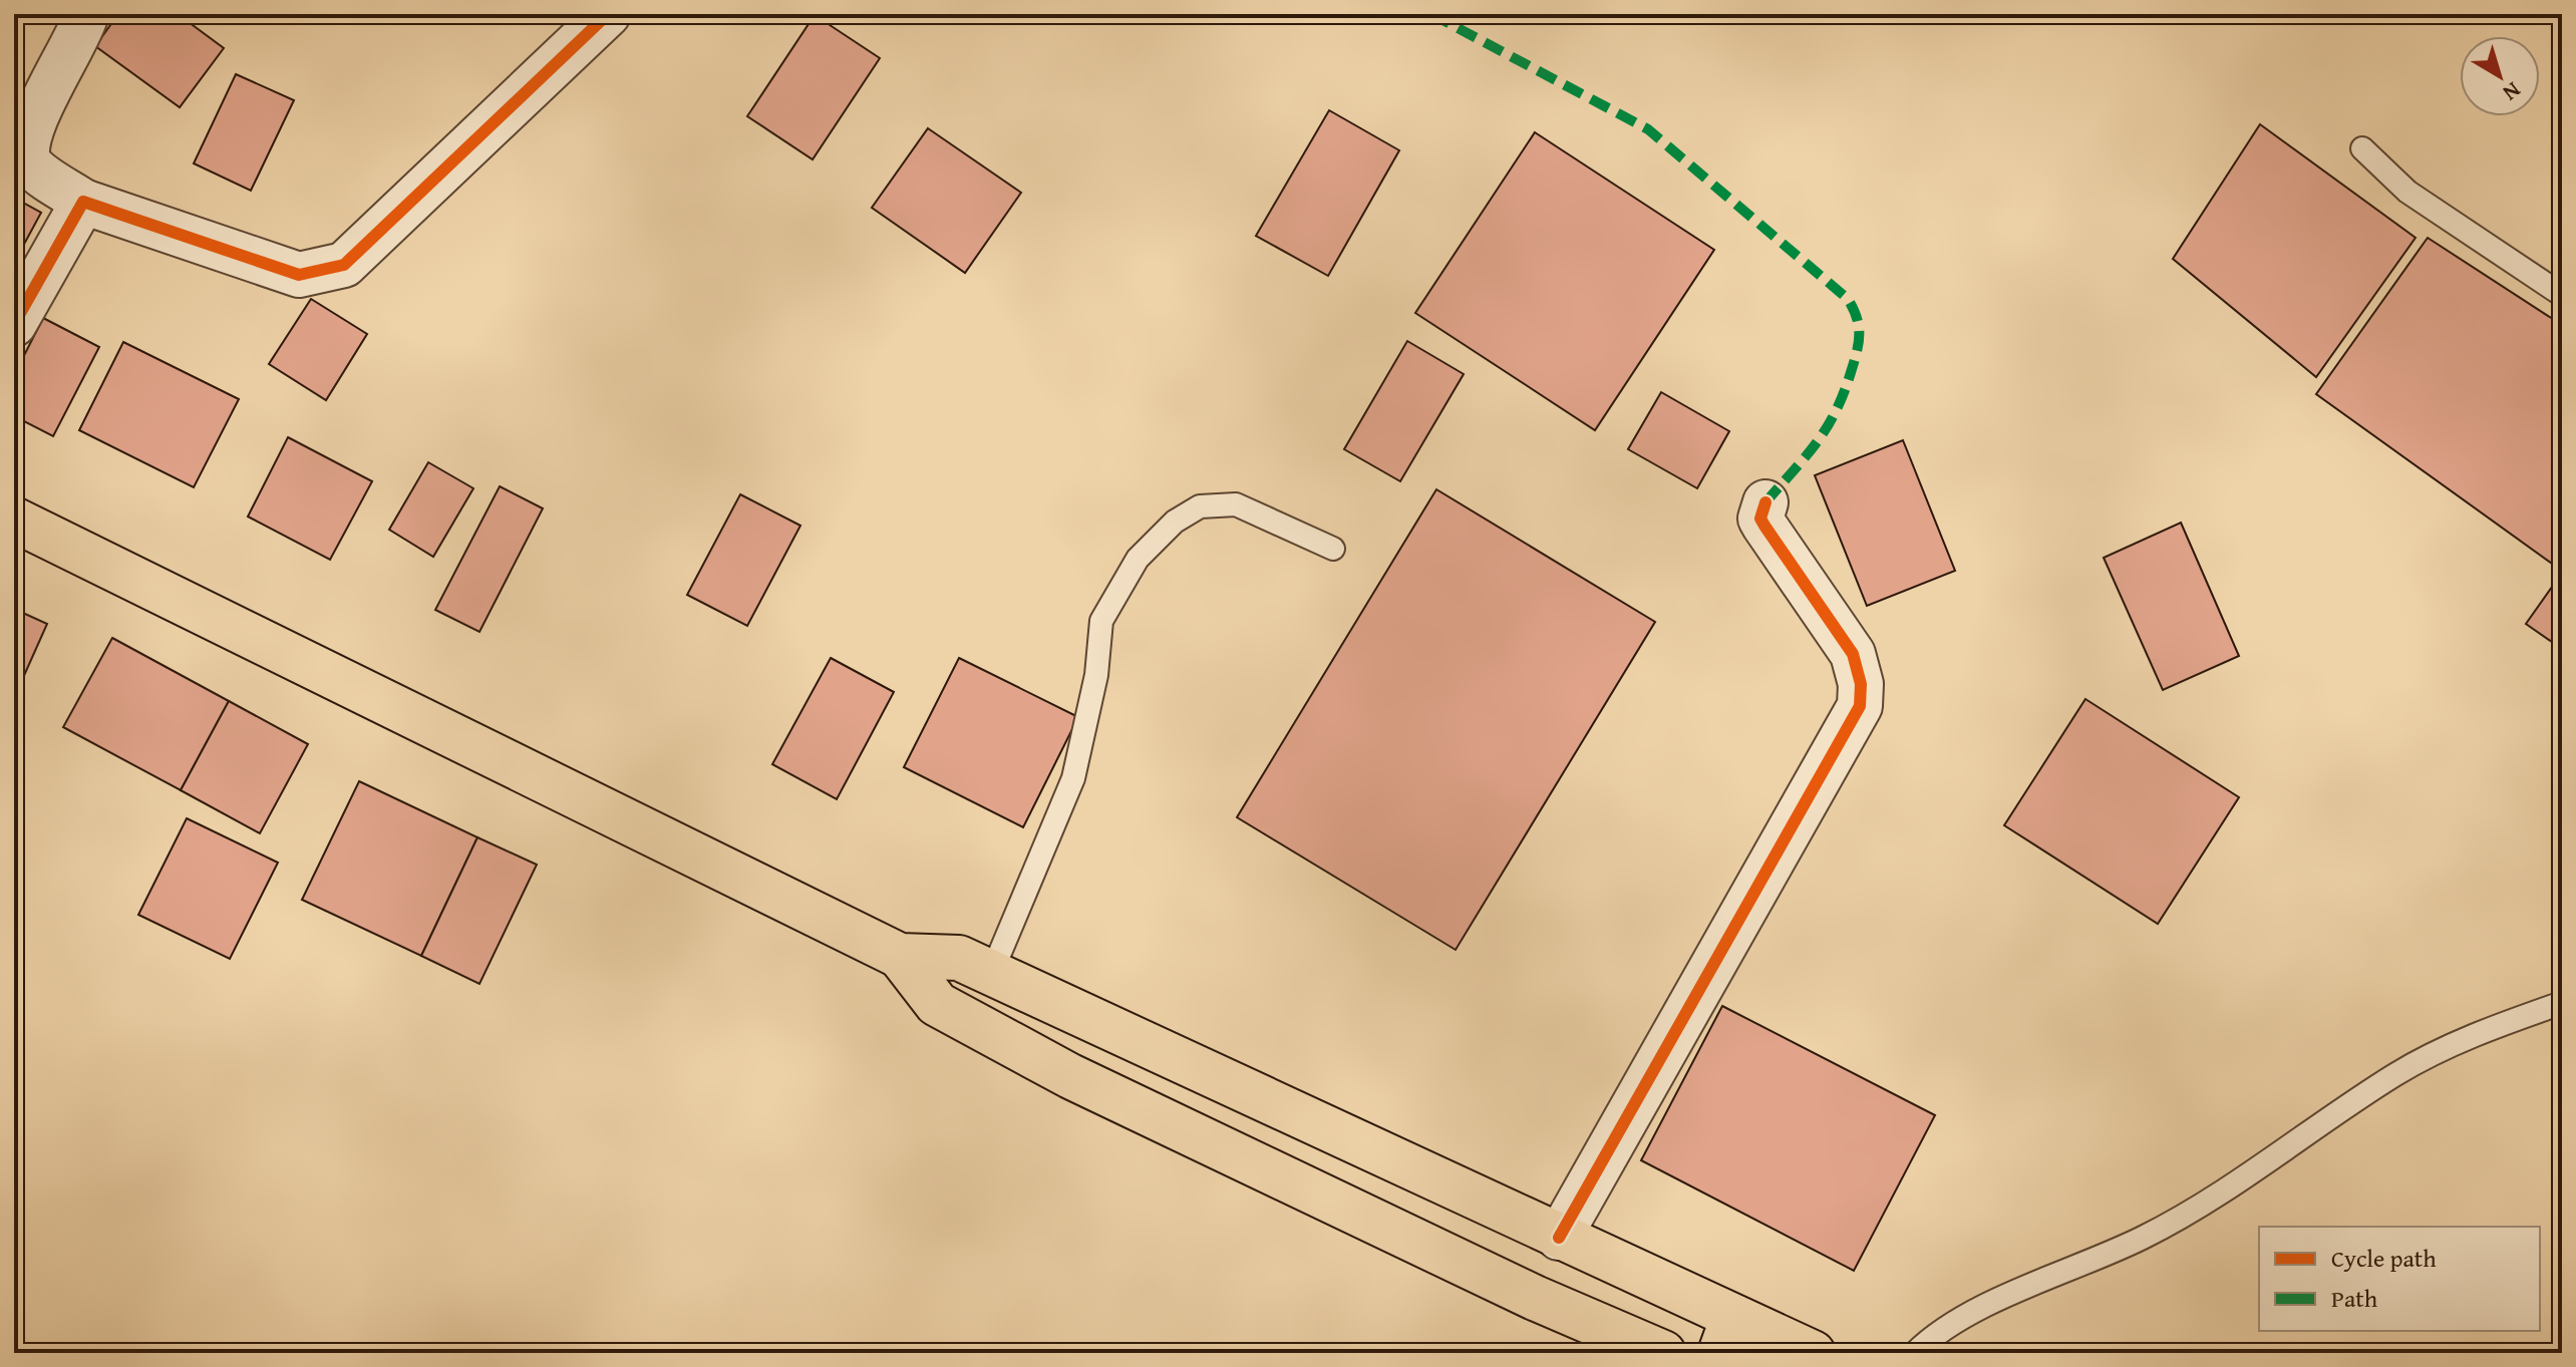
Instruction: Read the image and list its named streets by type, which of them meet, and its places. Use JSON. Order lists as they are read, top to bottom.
{
  "legend": ["Cycle path", "Path"],
  "north": "bottom right"
}
